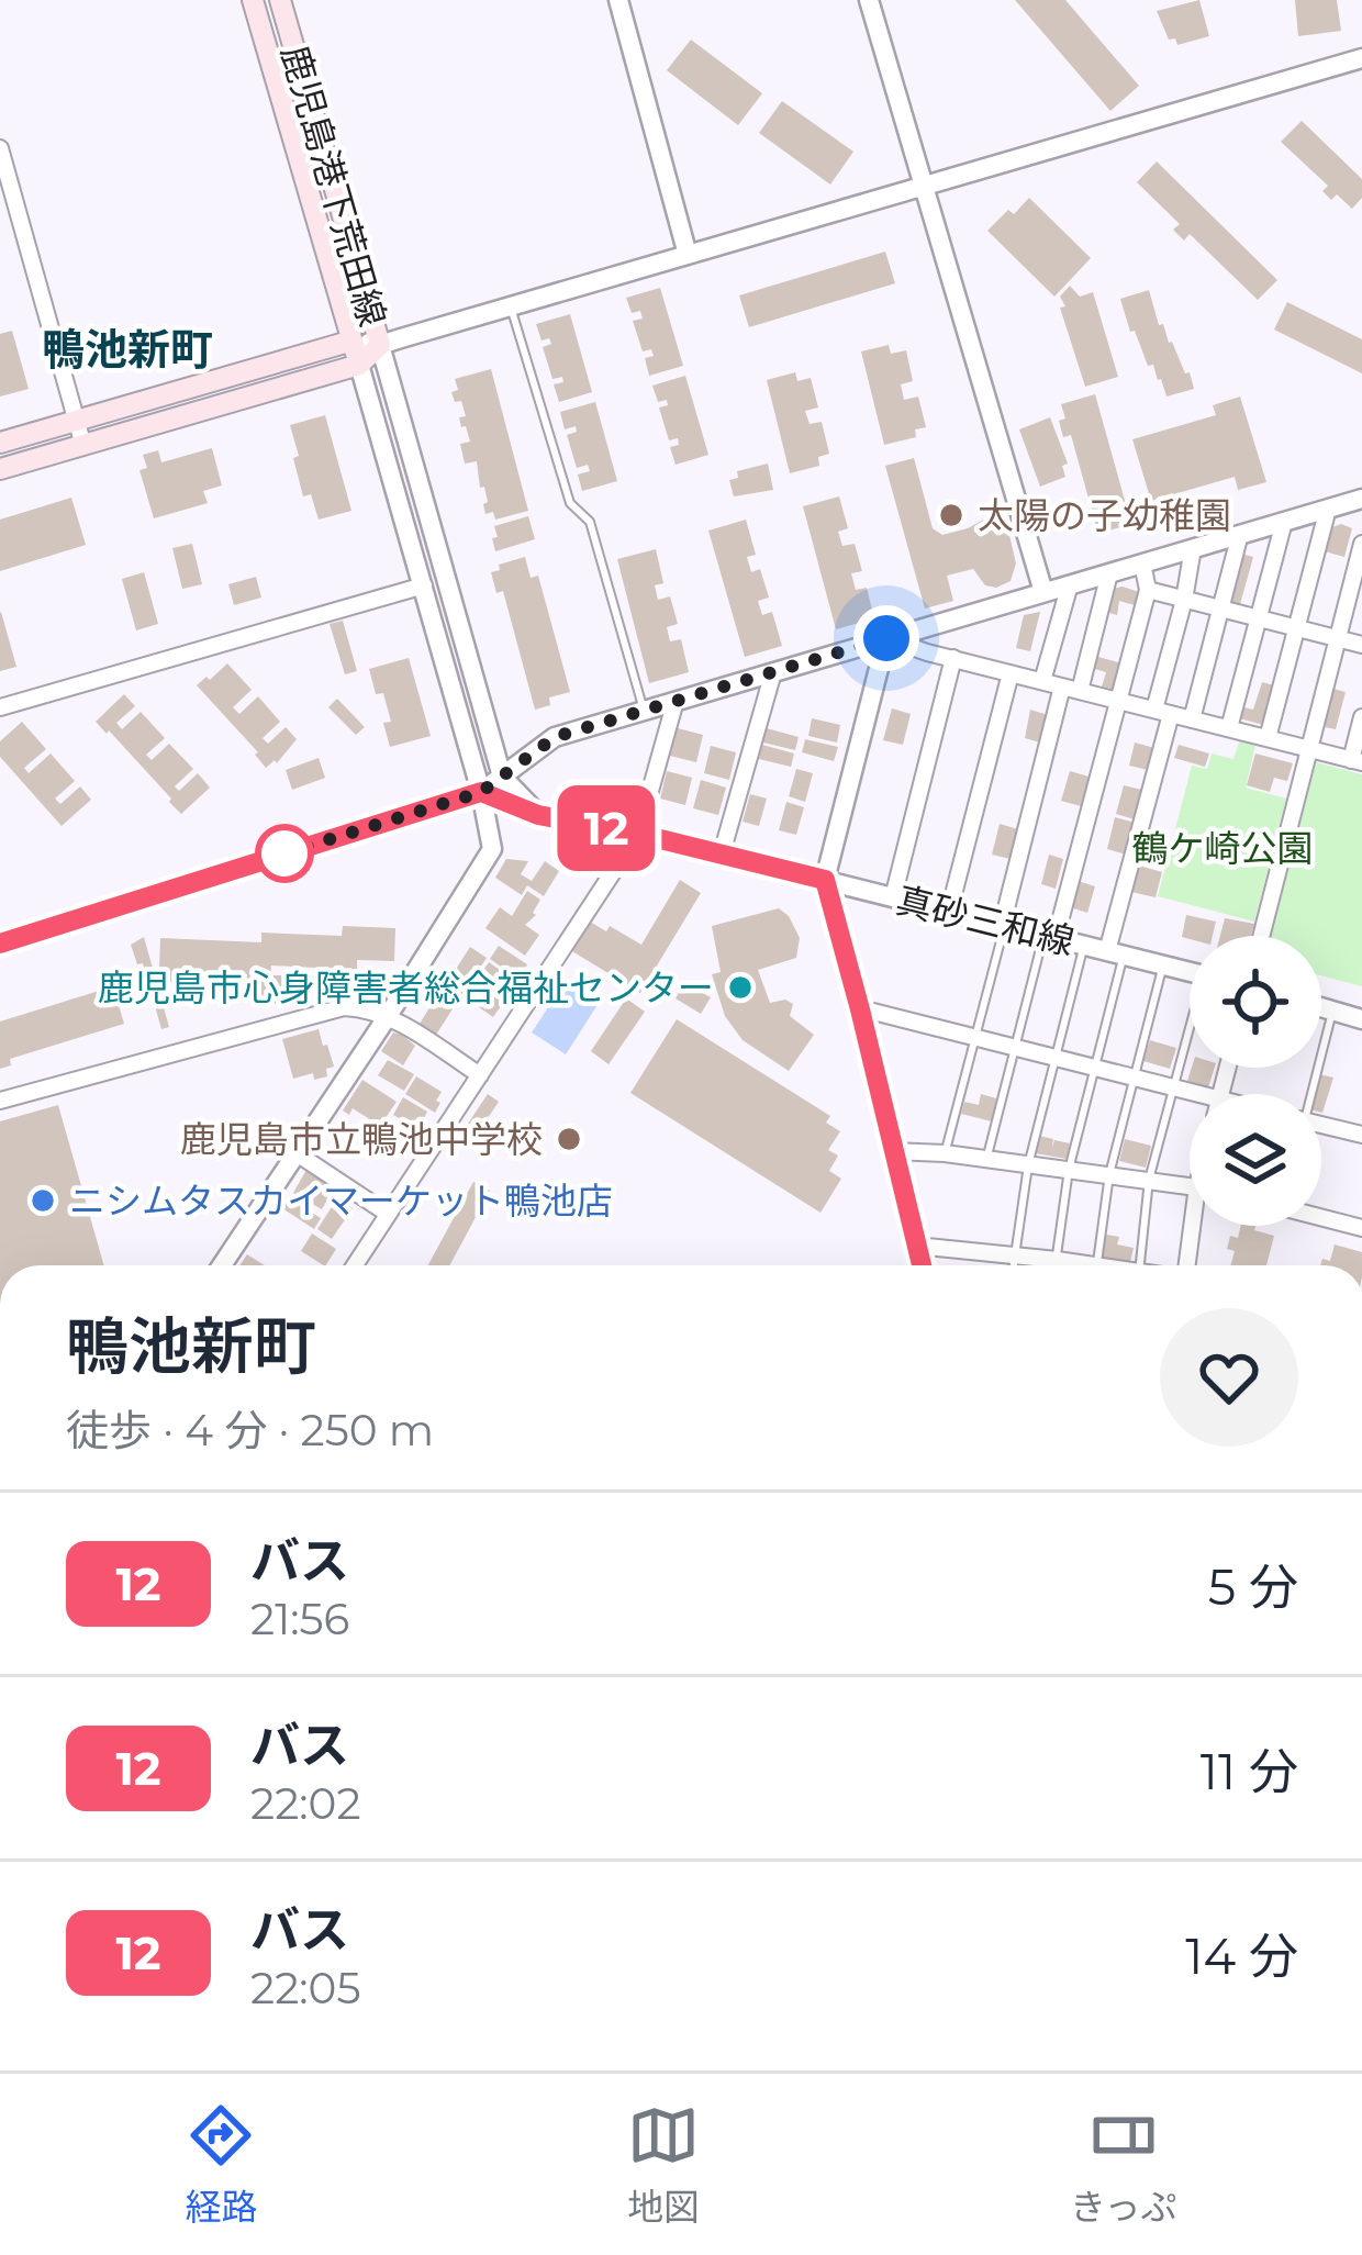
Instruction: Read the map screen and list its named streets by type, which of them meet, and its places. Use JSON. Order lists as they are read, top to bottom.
{
  "streets": {
    "main road": ["鹿児島港下荒田線"],
    "street": ["真砂三和線"]
  },
  "districts": ["鴨池新町"],
  "parks": ["鶴ケ崎公園"],
  "places": [
    "太陽の子幼稚園",
    "鹿児島市心身障害者総合福祉センター",
    "鹿児島市立鴨池中学校",
    "ニシムタスカイマーケット鴨池店"
  ],
  "lines": ["bus line 12"],
  "page": {
    "on_map": "12",
    "heading": ["鴨池新町", "徒歩 · 4 分 · 250 m"],
    "list": [
      {
        "mark": "12",
        "name": "バス",
        "note": "21:56",
        "value": "5 分"
      },
      {
        "mark": "12",
        "name": "バス",
        "note": "22:02",
        "value": "11 分"
      },
      {
        "mark": "12",
        "name": "バス",
        "note": "22:05",
        "value": "14 分"
      }
    ],
    "tabs": ["経路", "地図", "きっぷ"]
  }
}
